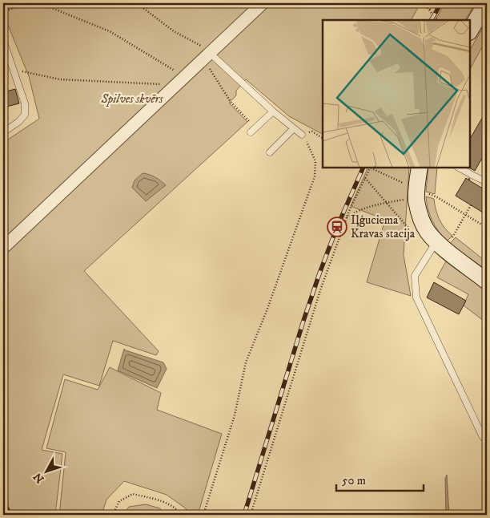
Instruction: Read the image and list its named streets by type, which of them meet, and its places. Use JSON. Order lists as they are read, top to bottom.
{
  "parks": ["Spilves skvērs"],
  "places": {
    "station": ["Iļģuciema Kravas stacija"]
  },
  "scale_bar": "50 m",
  "north": "bottom left"
}
